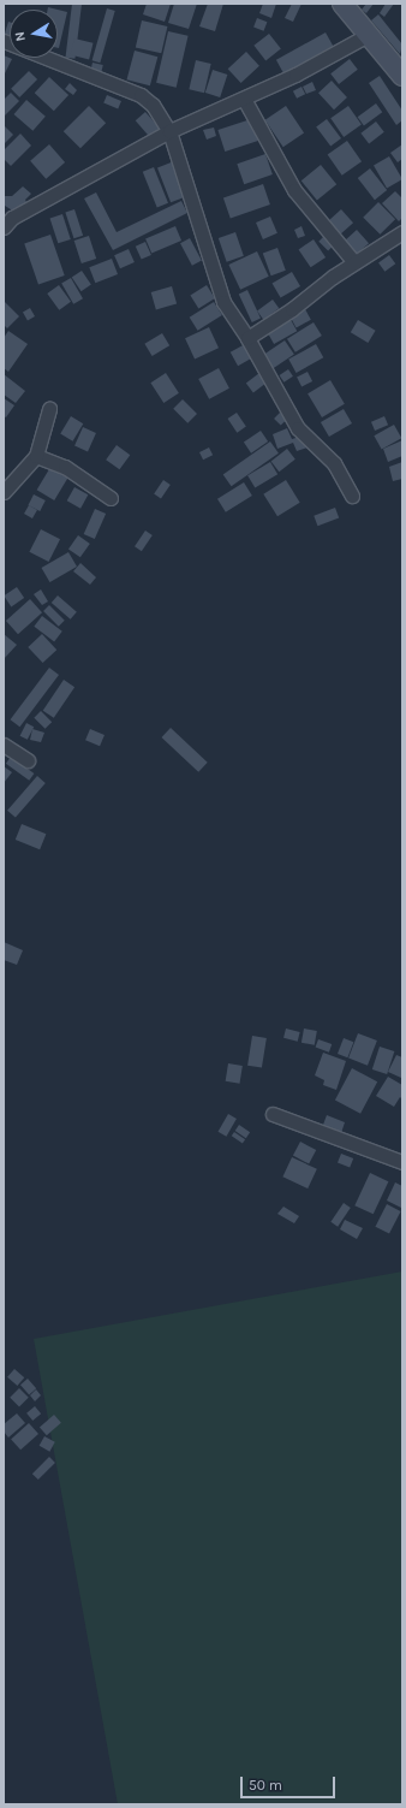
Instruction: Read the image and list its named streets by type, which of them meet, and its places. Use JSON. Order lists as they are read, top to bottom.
{
  "scale_bar": "50 m",
  "north": "left"
}
